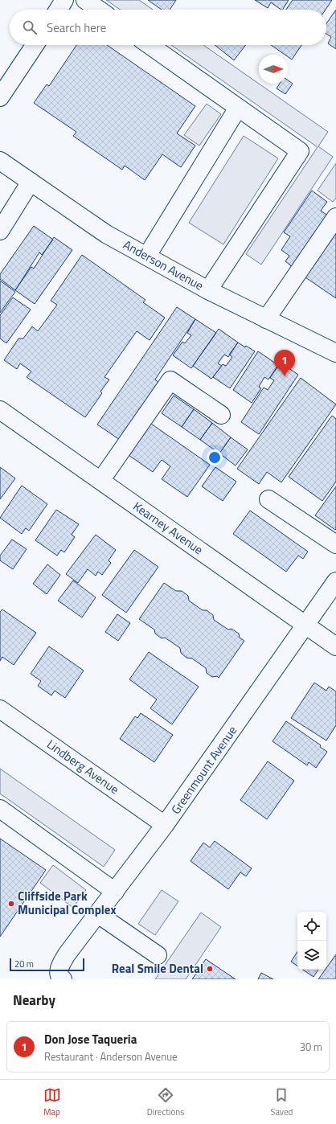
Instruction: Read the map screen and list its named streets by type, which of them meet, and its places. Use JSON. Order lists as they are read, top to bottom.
{
  "streets": {
    "street": [
      "Anderson Avenue",
      "Kearney Avenue",
      "Lindberg Avenue",
      "Greenmount Avenue"
    ]
  },
  "crossings": [
    ["Kearney Avenue", "Greenmount Avenue"],
    ["Lindberg Avenue", "Greenmount Avenue"]
  ],
  "places": ["Cliffside Park Municipal Complex", "Real Smile Dental"],
  "scale_bar": "20 m",
  "north": "right",
  "page": {
    "search": "Search here",
    "pins": "1",
    "scale": "20 m",
    "heading": "Nearby",
    "list": [
      {
        "mark": "1",
        "name": "Don Jose Taqueria",
        "note": "Restaurant · Anderson Avenue",
        "value": "30 m"
      }
    ],
    "nav": ["Map", "Directions", "Saved"]
  }
}
